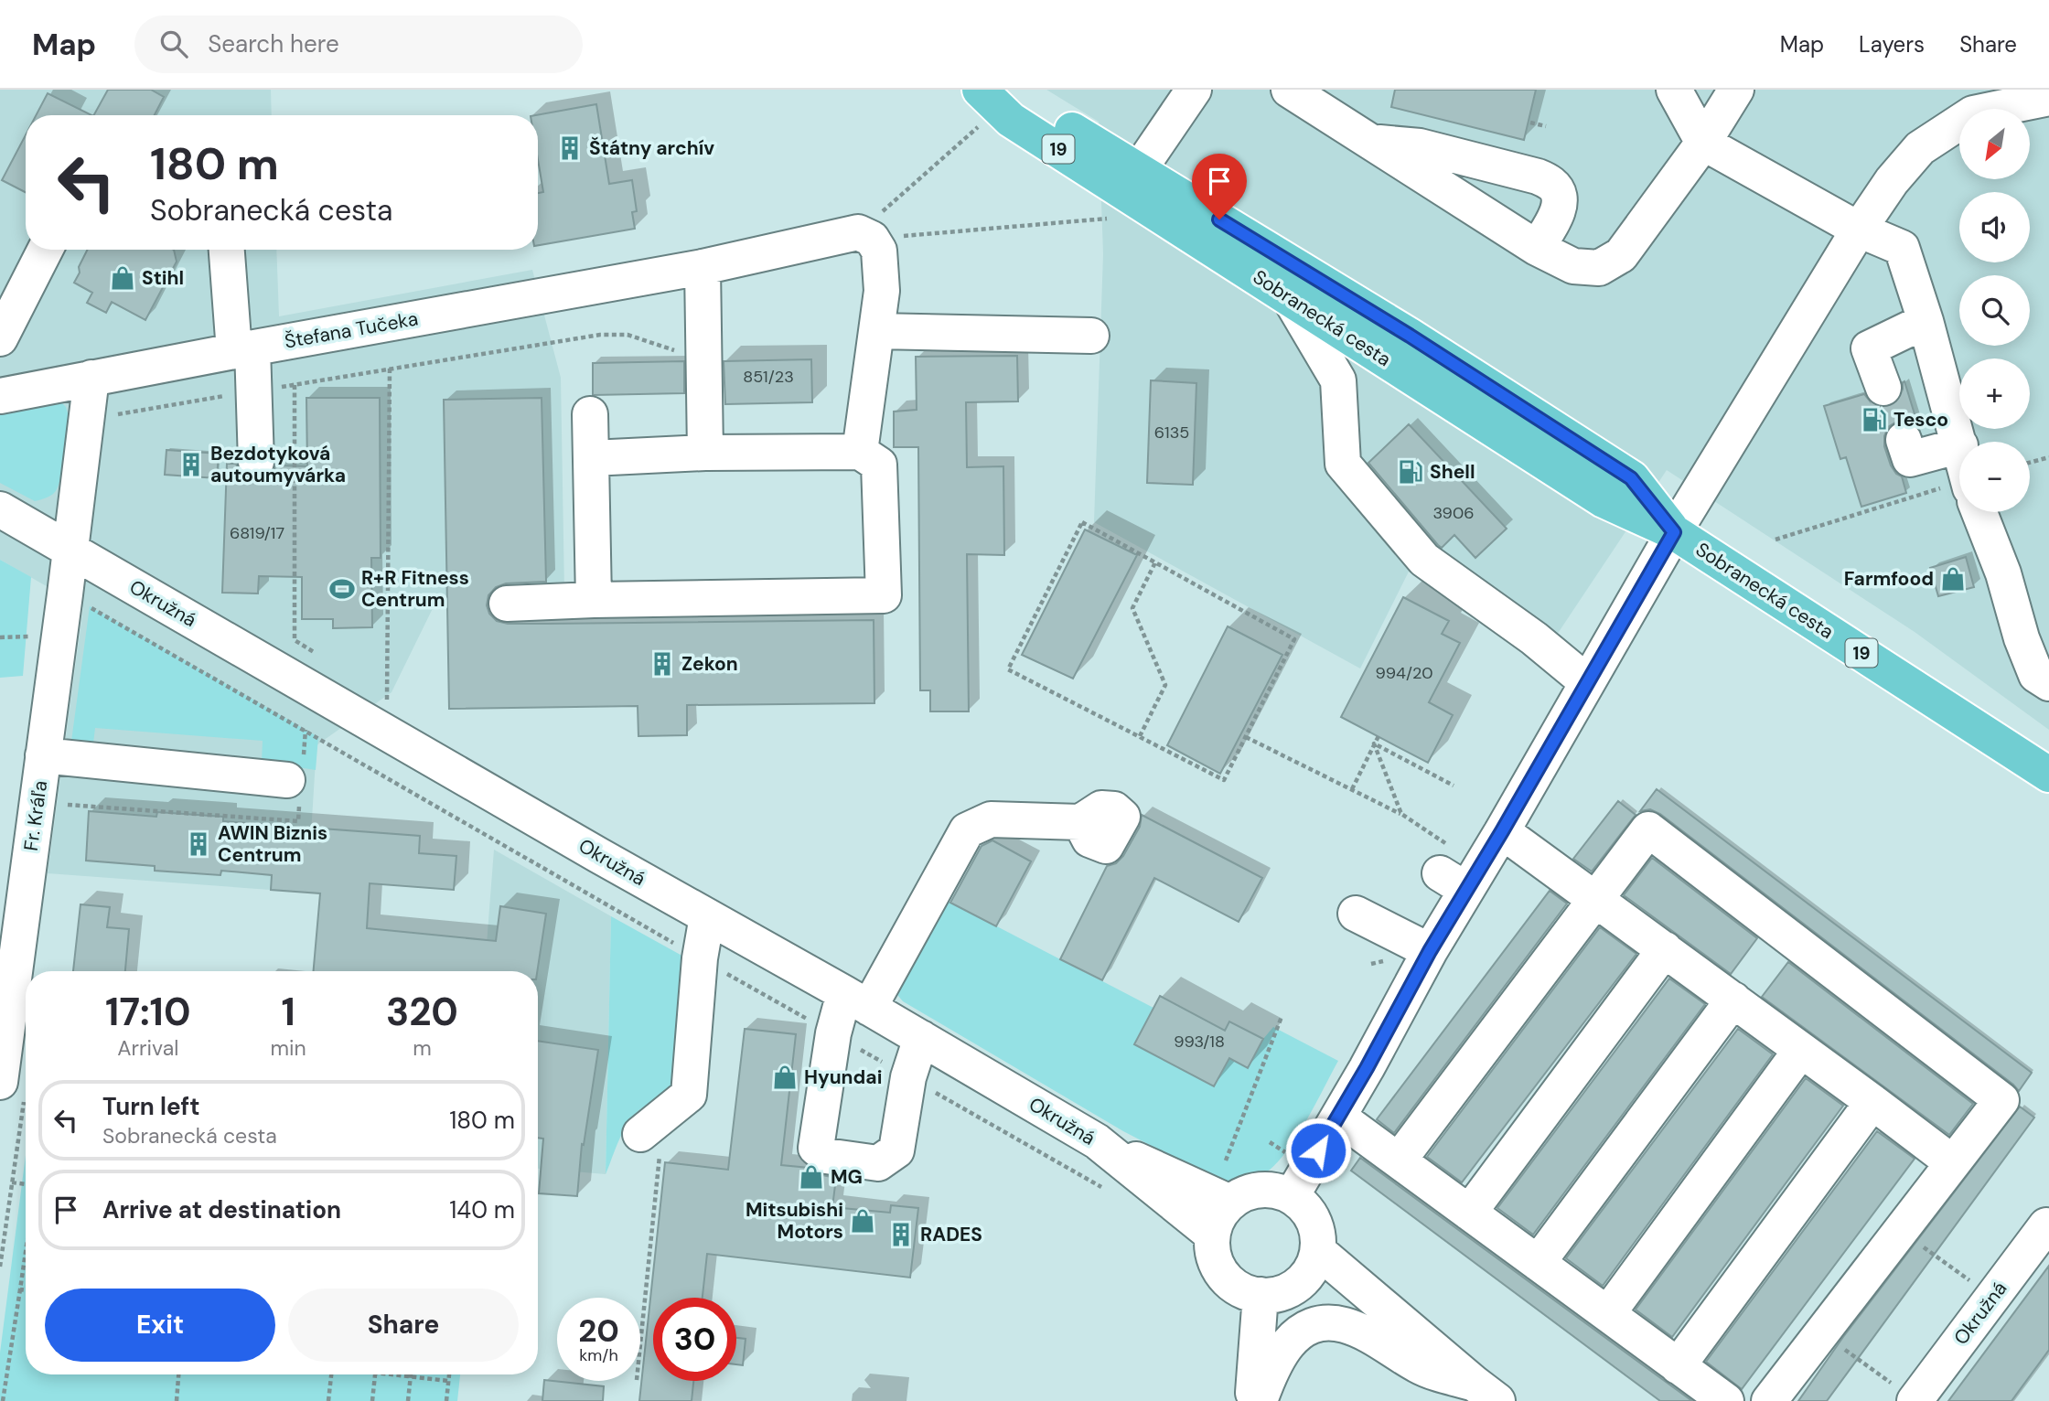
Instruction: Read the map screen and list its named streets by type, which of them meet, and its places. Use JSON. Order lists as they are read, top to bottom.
{
  "streets": {
    "main road": ["19", "Sobranecká cesta"],
    "street": ["Štefana Tučeka", "Okružná", "Fr. Kráľa"]
  },
  "crossings": [
    ["Štefana Tučeka", "Fr. Kráľa"],
    ["Okružná", "Fr. Kráľa"]
  ],
  "places": {
    "building": [
      "Štátny archív",
      "Bezdotyková autoumyvárka",
      "Zekon",
      "AWIN Biznis Centrum",
      "RADES"
    ],
    "shop": [
      "Stihl",
      "Farmfood",
      "Hyundai",
      "MG",
      "Mitsubishi Motors"
    ],
    "fuel station": ["Tesco", "Shell"],
    "sports": ["R+R Fitness Centrum"]
  },
  "house_numbers": [
    "851/23",
    "6135",
    "3906",
    "6819/17",
    "994/20",
    "993/18"
  ],
  "north": "bottom left",
  "page": {
    "header": "Map",
    "search": "Search here",
    "nav": ["Map", "Layers", "Share"],
    "map_buttons": ["+", "−"],
    "turn": ["180 m", "Sobranecká cesta"],
    "eta": [
      "17:10",
      "Arrival",
      "1",
      "min",
      "320",
      "m"
    ],
    "list": [
      {
        "name": "Turn left",
        "note": "Sobranecká cesta",
        "value": "180 m"
      },
      {
        "name": "Arrive at destination",
        "value": "140 m"
      }
    ],
    "buttons": ["Exit", "Share"],
    "speed": "20 km/h",
    "limit": "30"
  }
}
